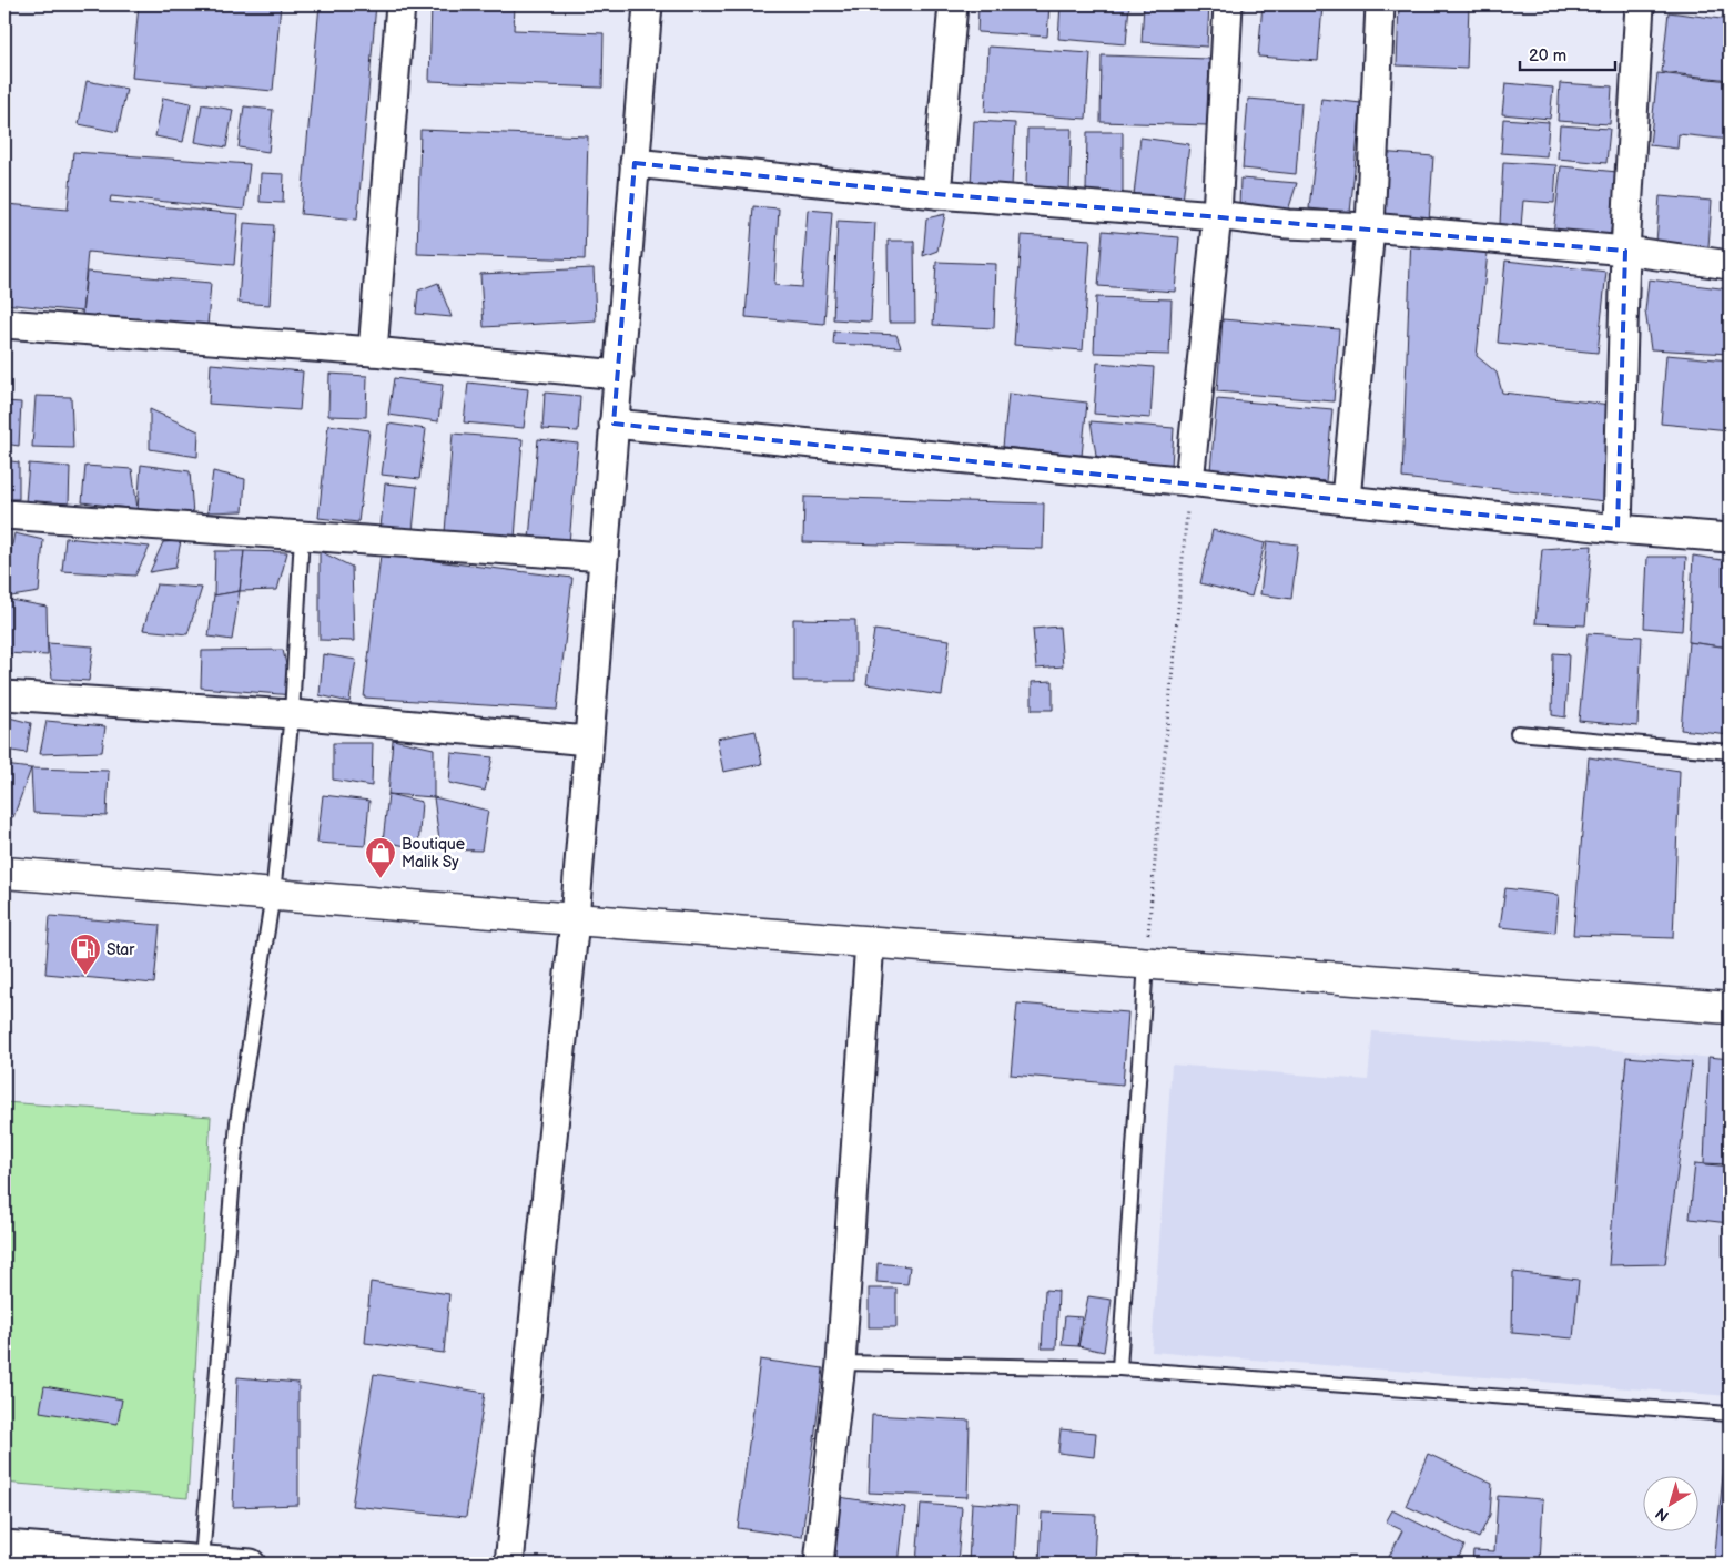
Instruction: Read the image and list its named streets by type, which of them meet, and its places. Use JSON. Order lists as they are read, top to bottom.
{
  "places": {
    "shop": ["Boutique Malik Sy"],
    "fuel station": ["Star"]
  },
  "scale_bar": "20 m",
  "north": "bottom left"
}
